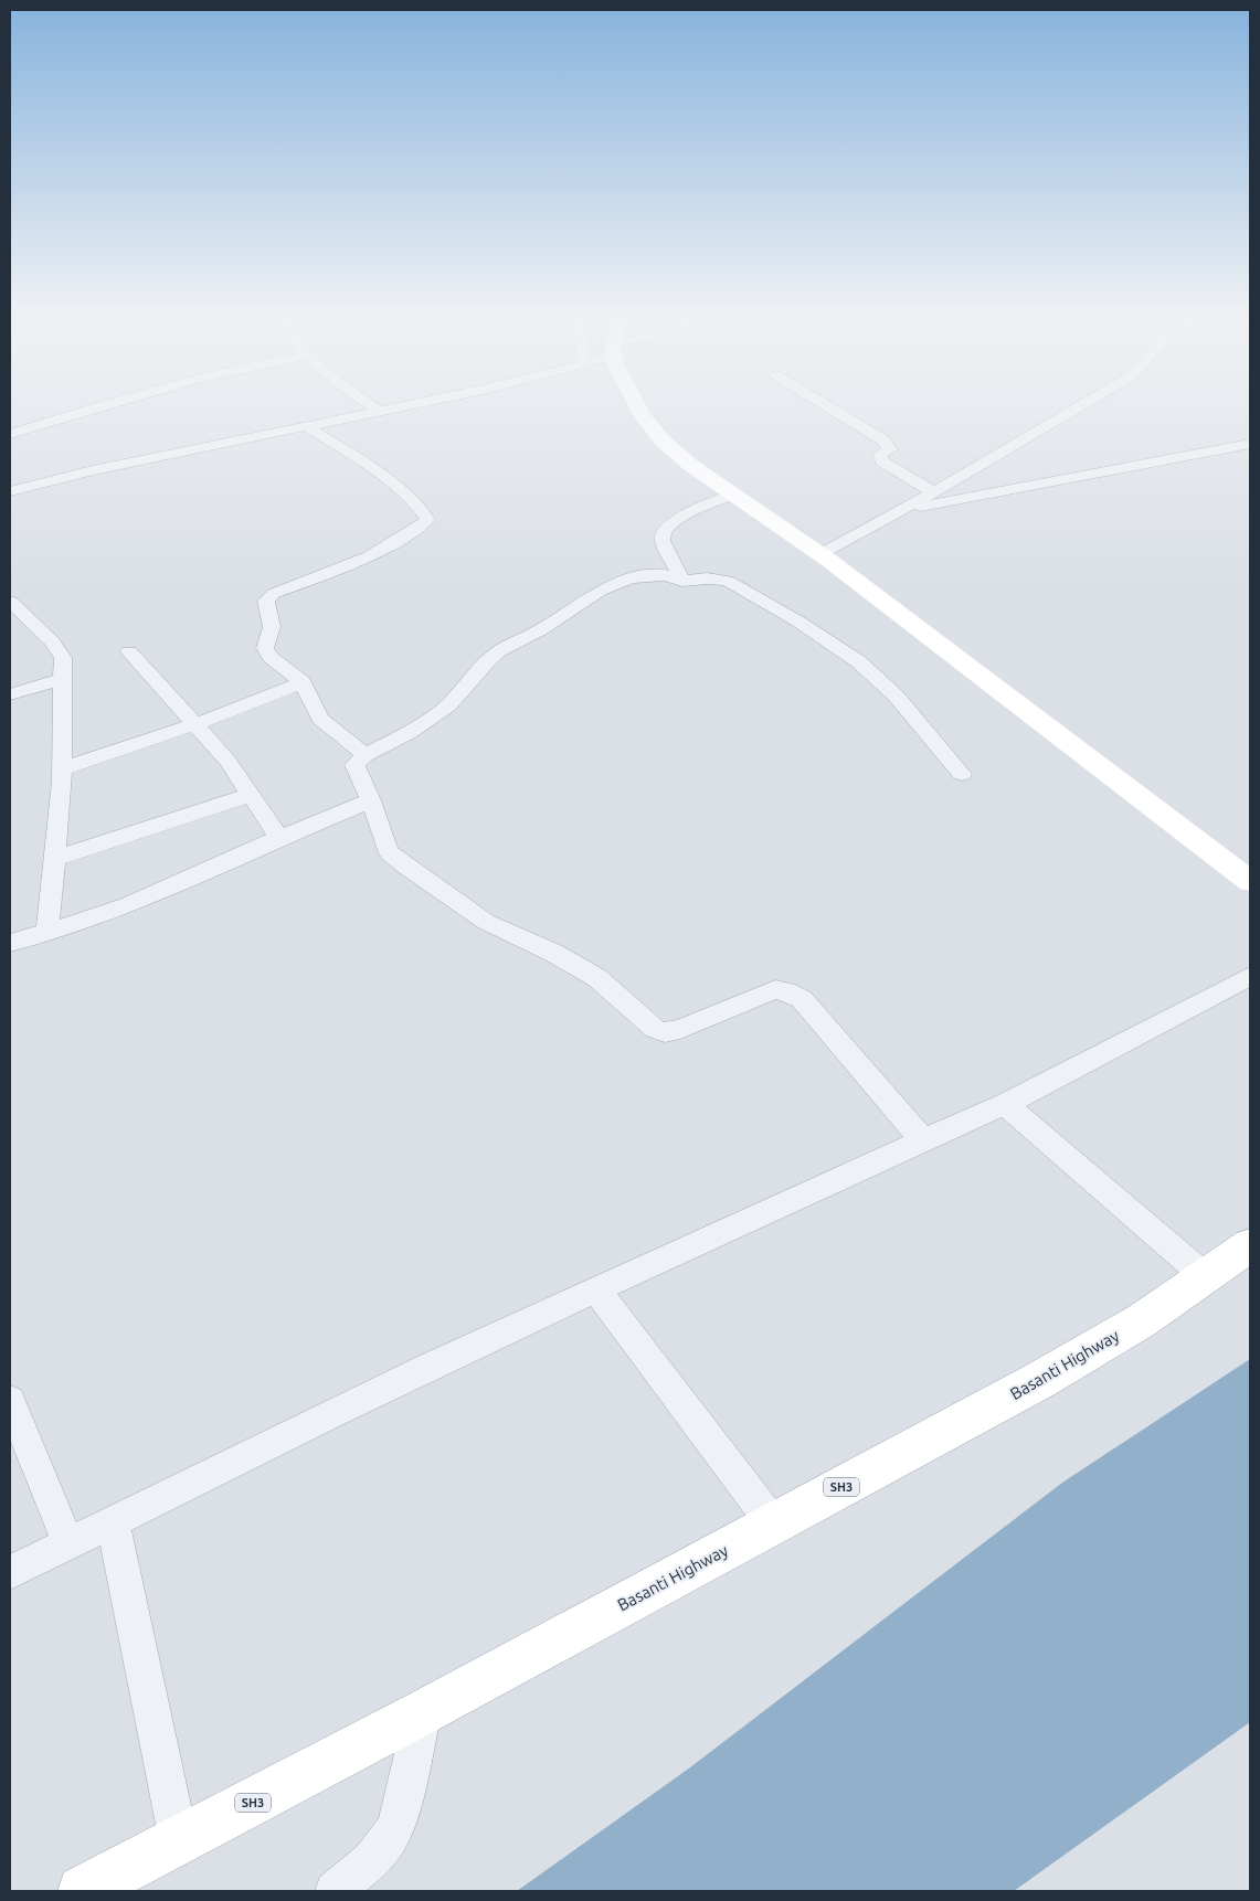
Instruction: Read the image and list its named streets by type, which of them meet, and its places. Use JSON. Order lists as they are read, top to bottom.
{
  "streets": {
    "main road": ["Basanti Highway", "SH3"]
  }
}
